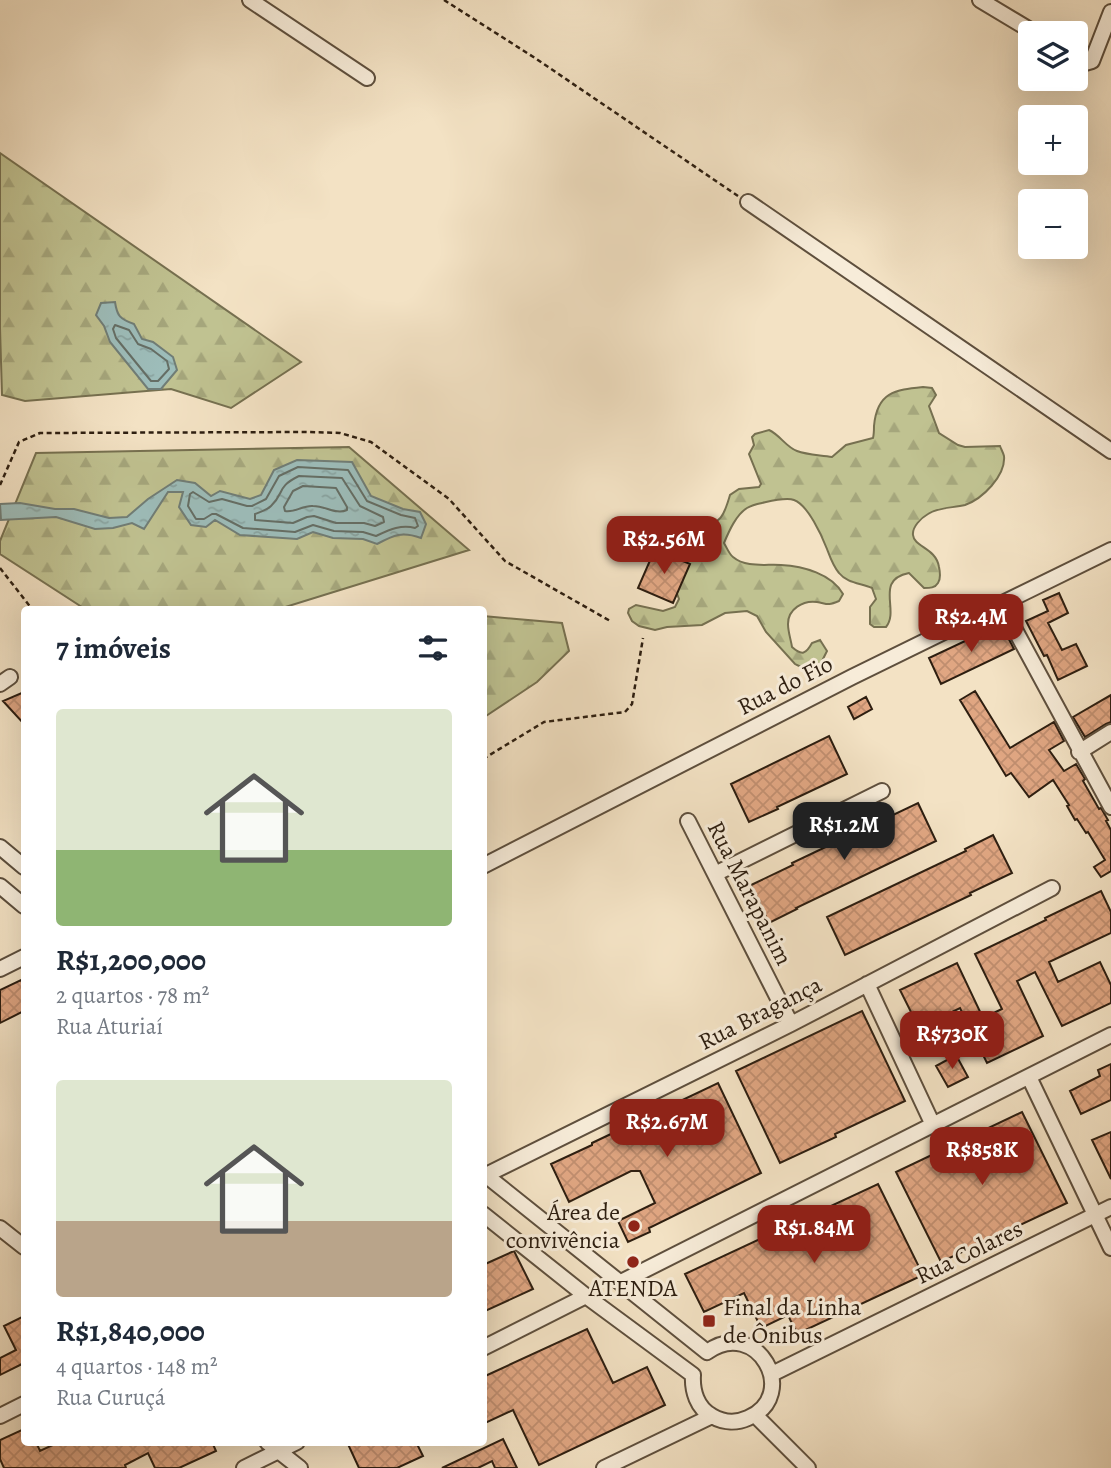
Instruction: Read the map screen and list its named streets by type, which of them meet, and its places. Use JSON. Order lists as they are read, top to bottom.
{
  "streets": {
    "street": [
      "Rua do Fio",
      "Rua Marapanim",
      "Rua Bragança",
      "Rua Colares"
    ]
  },
  "crossings": [
    ["Rua Marapanim", "Rua Bragança"]
  ],
  "places": {
    "other": ["Área de convivência", "ATENDA"],
    "transit": ["Final da Linha de Ônibus"]
  },
  "page": {
    "map_buttons": ["+", "−"],
    "price": [
      "R$2.56M",
      "R$2.4M",
      "R$1.2M",
      "R$730K",
      "R$2.67M",
      "R$858K",
      "R$1.84M"
    ],
    "heading": "7 imóveis",
    "list": [
      {
        "name": "R$1,200,000",
        "note": "2 quartos · 78 m² · Rua Aturiaí"
      },
      {
        "name": "R$1,840,000",
        "note": "4 quartos · 148 m² · Rua Curuçá"
      }
    ]
  }
}
